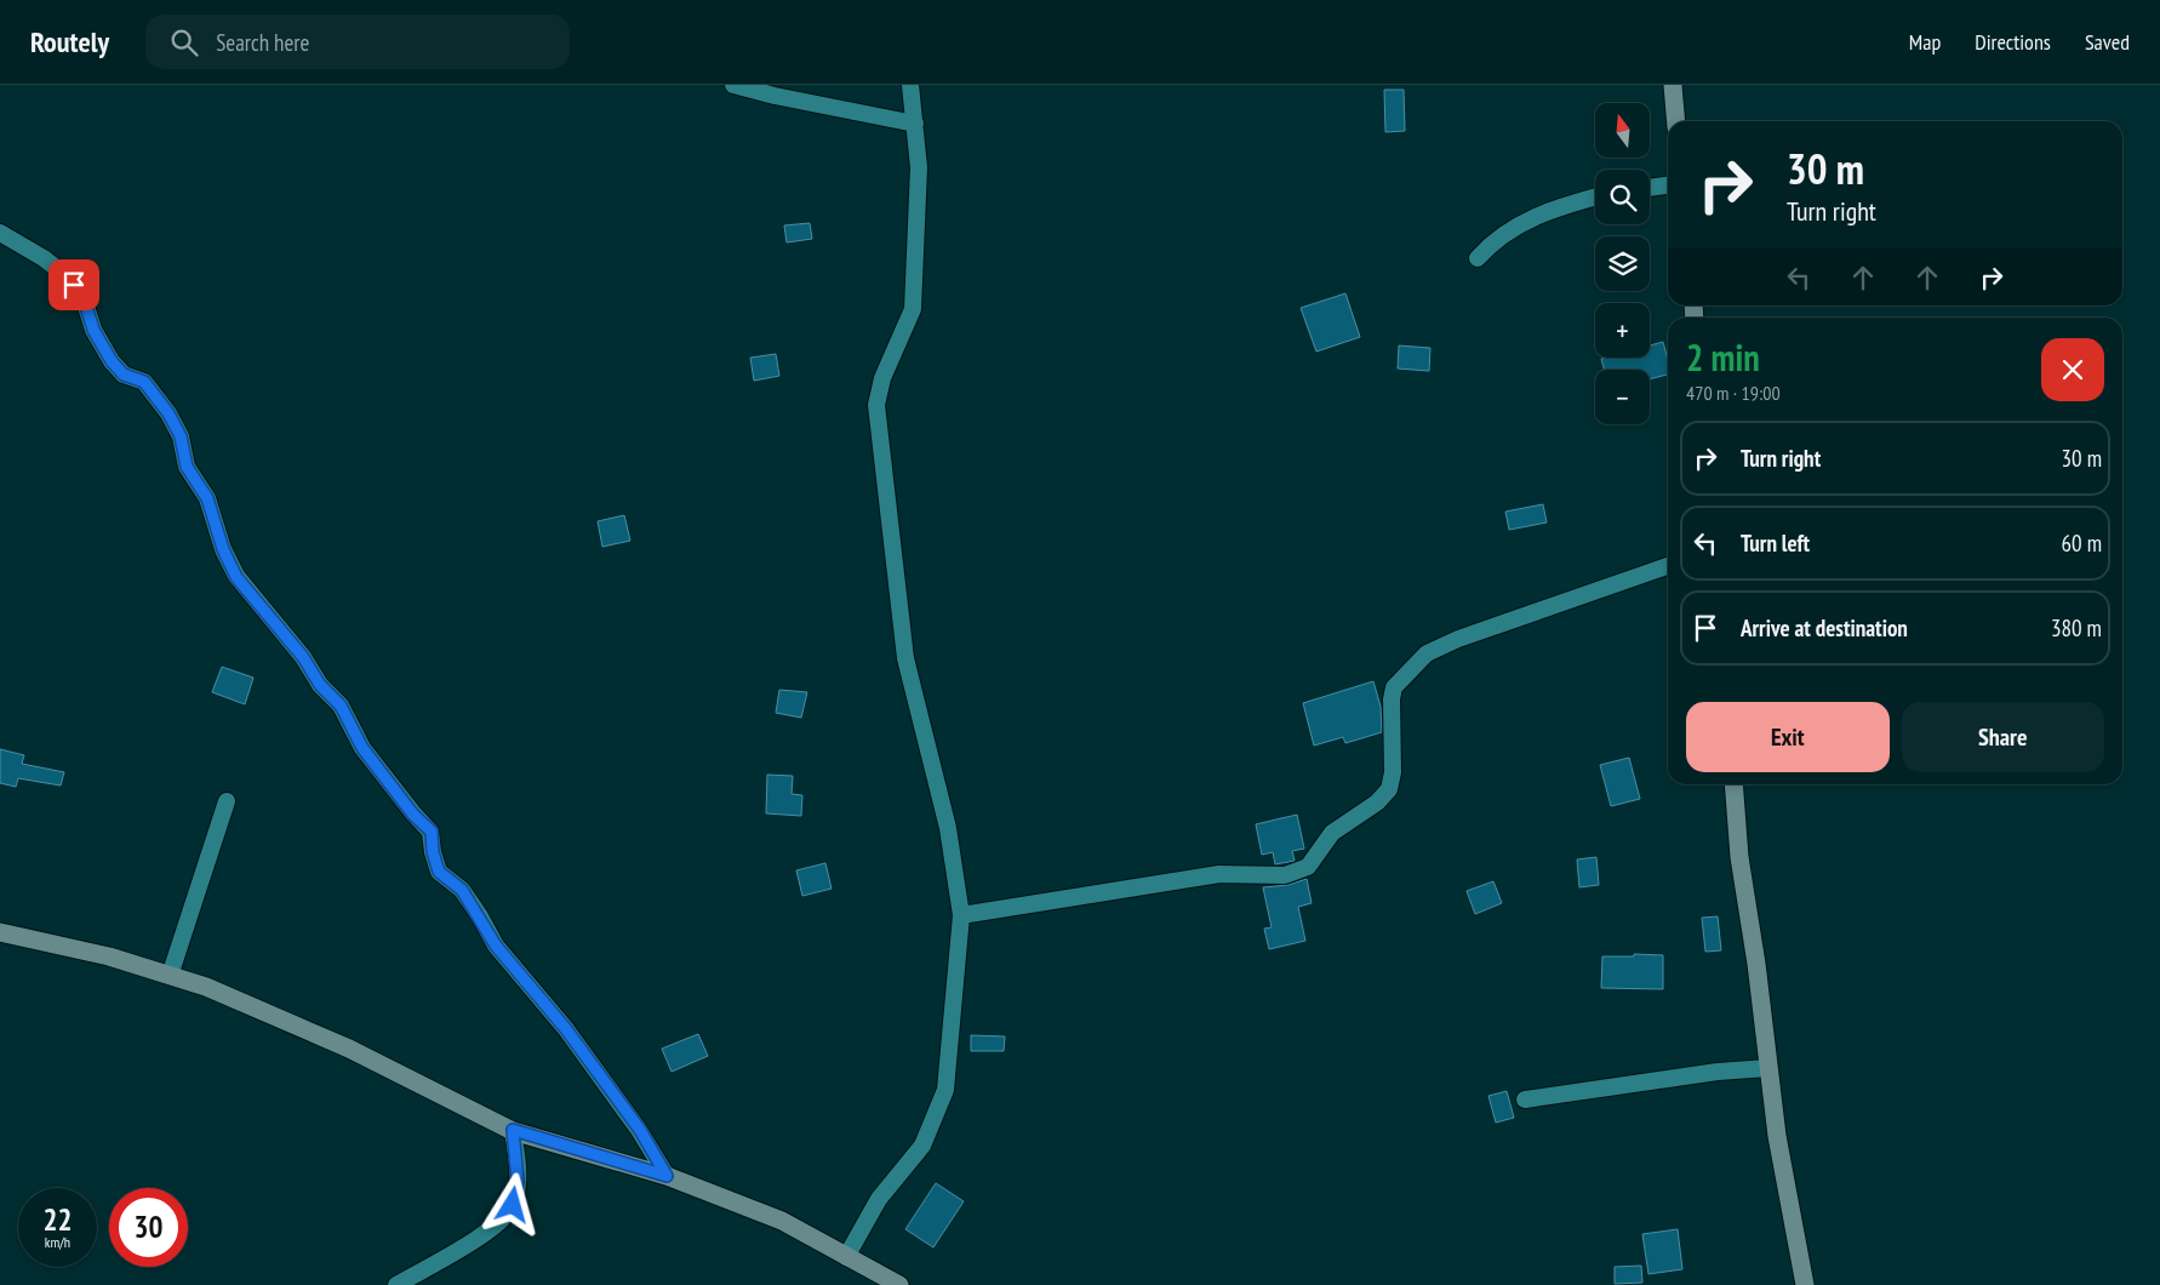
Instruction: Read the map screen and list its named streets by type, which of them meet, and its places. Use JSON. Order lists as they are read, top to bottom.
{
  "north": "top",
  "page": {
    "header": "Routely",
    "search": "Search here",
    "nav": ["Map", "Directions", "Saved"],
    "map_buttons": ["+", "−"],
    "turn": ["30 m", "Turn right"],
    "heading": ["2 min", "470 m · 19:00"],
    "list": [
      {
        "name": "Turn right",
        "value": "30 m"
      },
      {
        "name": "Turn left",
        "value": "60 m"
      },
      {
        "name": "Arrive at destination",
        "value": "380 m"
      }
    ],
    "buttons": ["Exit", "Share"],
    "speed": "22 km/h",
    "limit": "30"
  }
}
